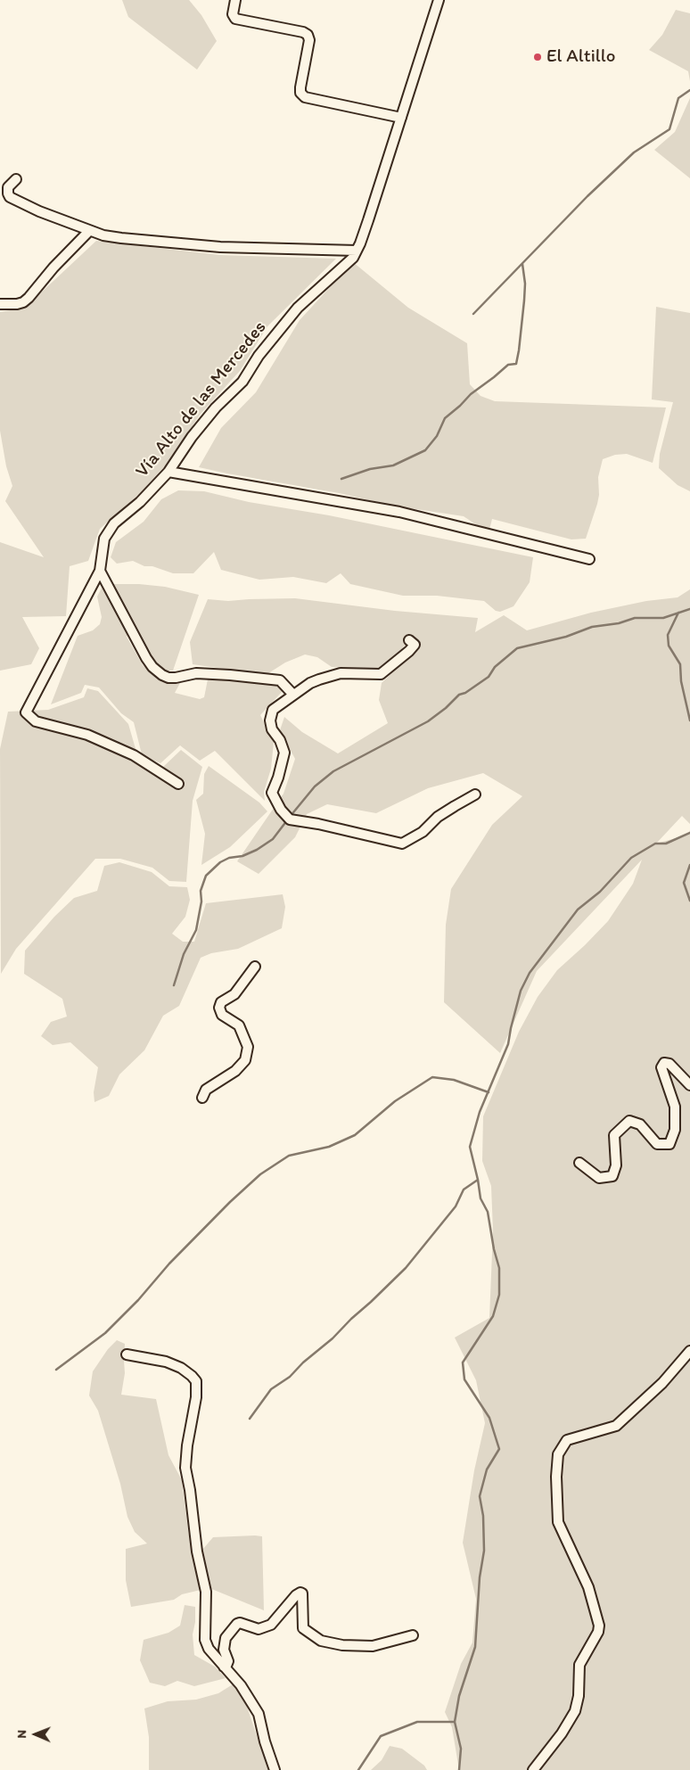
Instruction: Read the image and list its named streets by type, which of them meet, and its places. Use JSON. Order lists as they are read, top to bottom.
{
  "streets": {
    "street": ["Vía Alto de las Mercedes"]
  },
  "places": ["El Altillo"],
  "north": "left"
}
